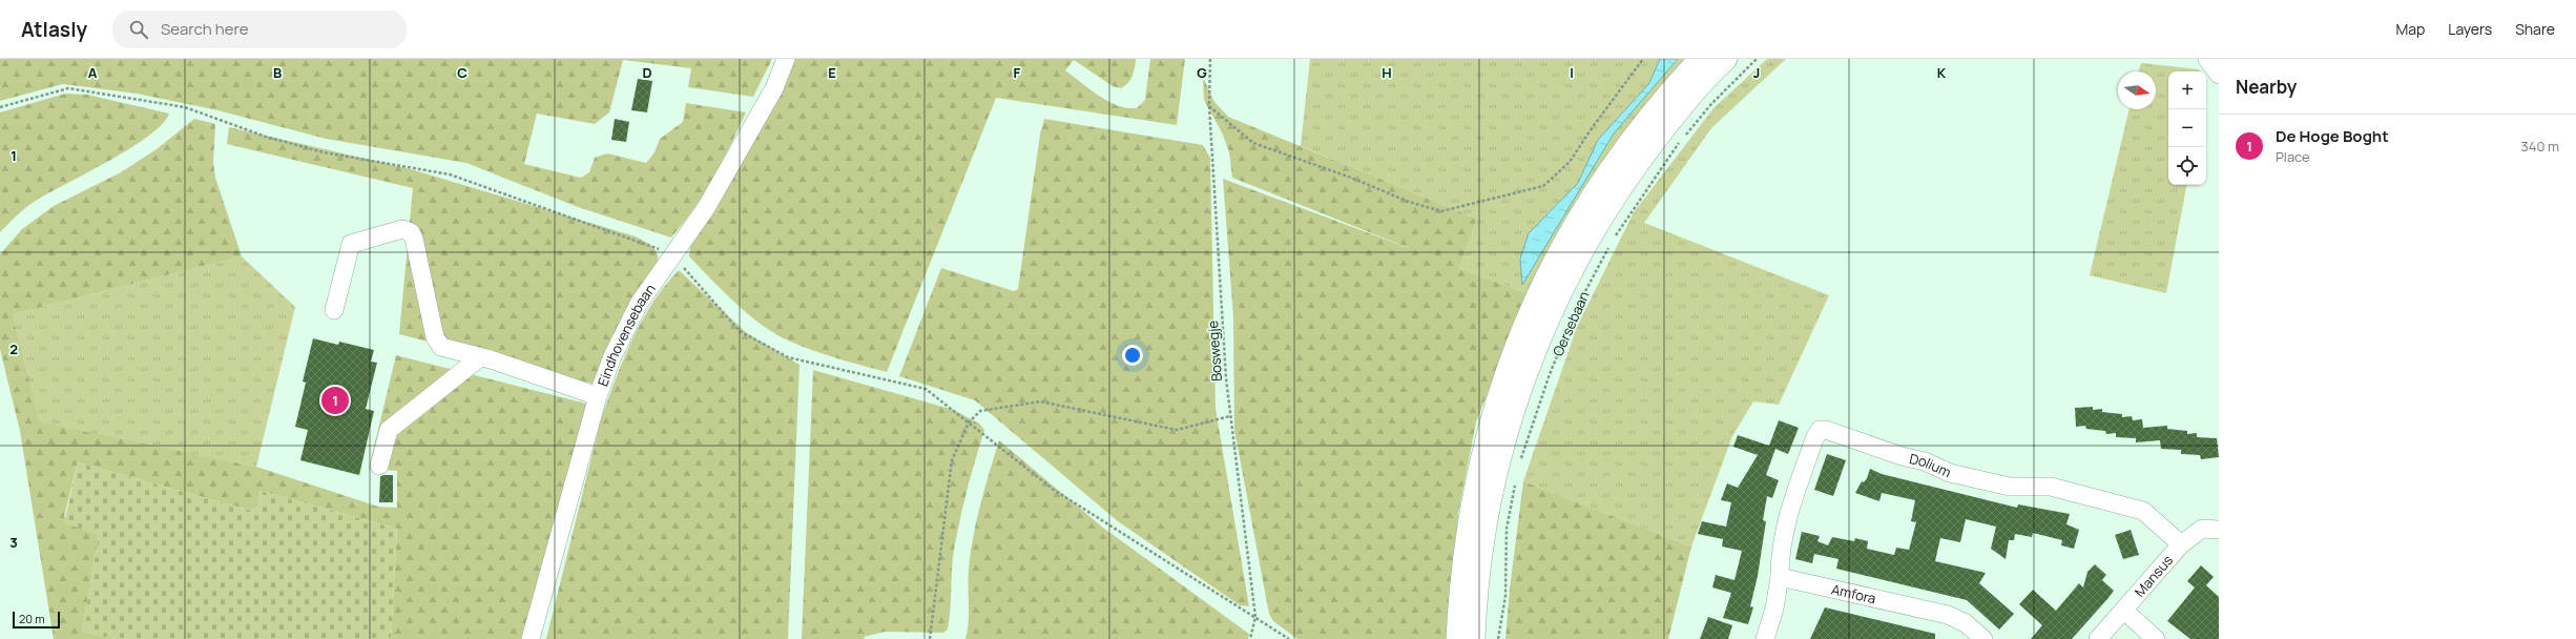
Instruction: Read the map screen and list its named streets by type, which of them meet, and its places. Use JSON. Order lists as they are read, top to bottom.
{
  "streets": {
    "main road": ["Oersebaan"],
    "street": [
      "Eindhovensebaan",
      "Dolium",
      "Mansus",
      "Amfora"
    ],
    "path": ["Boswegje"]
  },
  "crossings": [
    ["Dolium", "Mansus"],
    ["Dolium", "Amfora"]
  ],
  "scale_bar": "20 m",
  "north": "right",
  "page": {
    "header": "Atlasly",
    "search": "Search here",
    "nav": ["Map", "Layers", "Share"],
    "heading": "Nearby",
    "map_buttons": ["+", "−"],
    "list": [
      {
        "mark": "1",
        "name": "De Hoge Boght",
        "note": "Place",
        "value": "340 m"
      }
    ],
    "pins": "1",
    "scale": "20 m"
  },
  "grid": {
    "columns": [
      "A",
      "B",
      "C",
      "D",
      "E",
      "F",
      "G",
      "H",
      "I",
      "J",
      "K"
    ],
    "rows": ["1", "2", "3"]
  }
}
